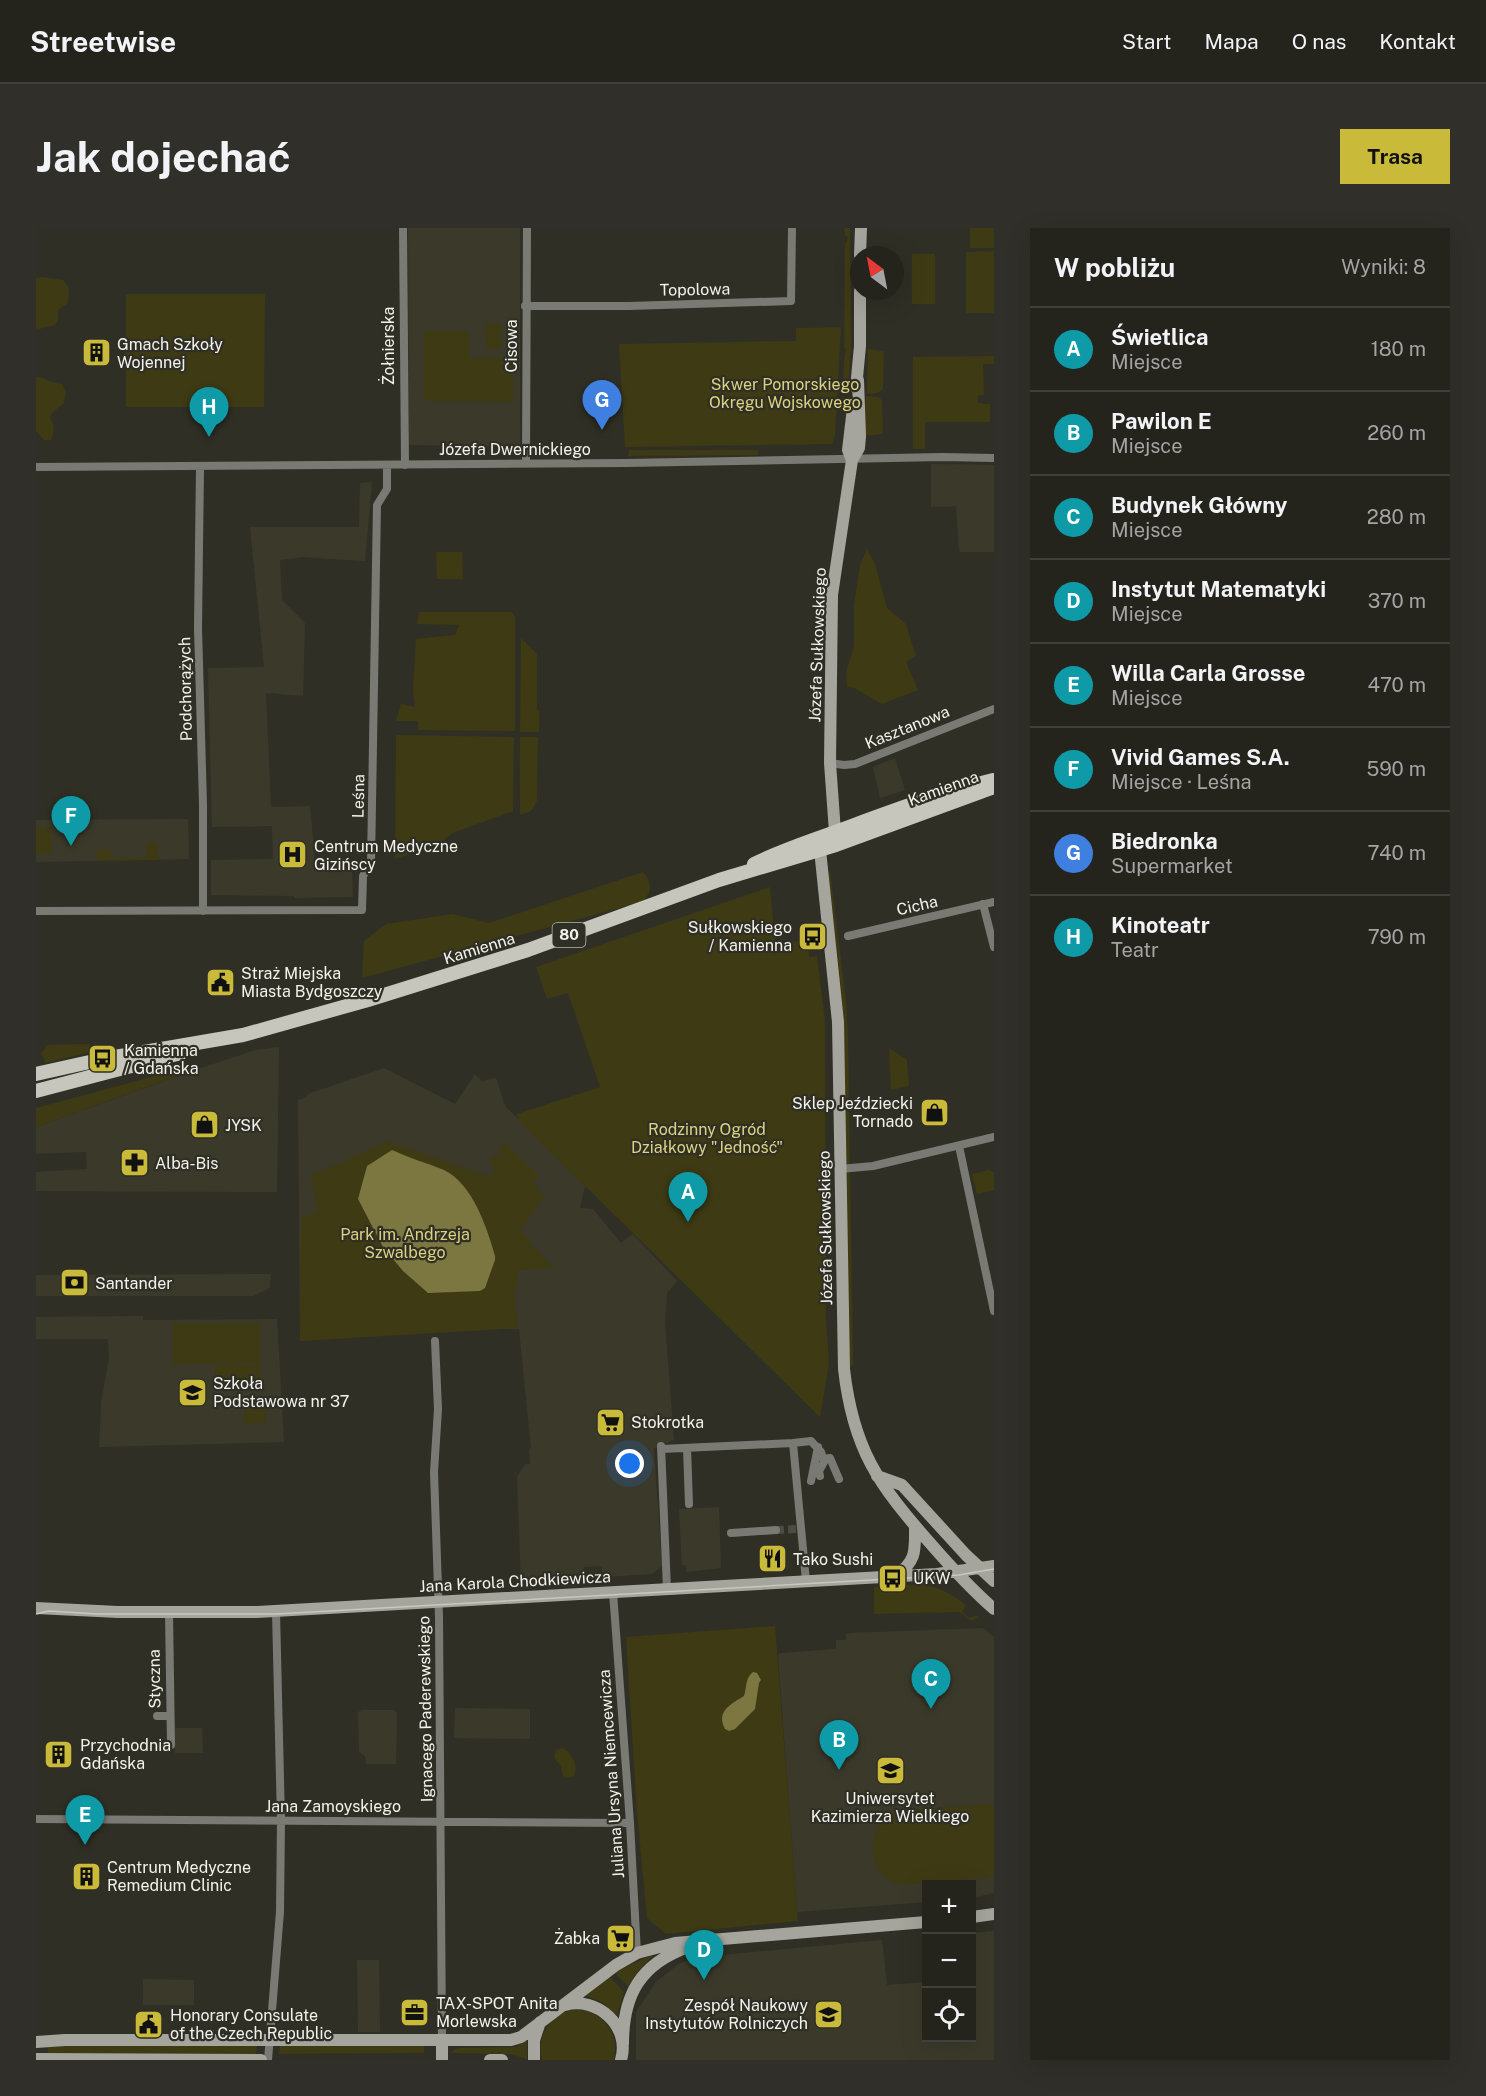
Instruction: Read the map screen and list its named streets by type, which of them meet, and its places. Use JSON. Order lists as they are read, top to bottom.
{
  "streets": {
    "main road": ["Kamienna", "80"],
    "street": [
      "Topolowa",
      "Żołnierska",
      "Cisowa",
      "Józefa Dwernickiego",
      "Józefa Sułkowskiego",
      "Podchorążych",
      "Kasztanowa",
      "Leśna",
      "Cicha",
      "Jana Karola Chodkiewicza",
      "Styczna",
      "Ignacego Paderewskiego",
      "Juliana Ursyna Niemcewicza",
      "Jana Zamoyskiego"
    ]
  },
  "crossings": [
    ["Topolowa", "Cisowa"],
    ["Żołnierska", "Józefa Dwernickiego"],
    ["Cisowa", "Józefa Dwernickiego"],
    ["Józefa Dwernickiego", "Józefa Sułkowskiego"],
    ["Józefa Dwernickiego", "Podchorążych"],
    ["Józefa Dwernickiego", "Leśna"],
    ["Józefa Sułkowskiego", "Kasztanowa"],
    ["Józefa Sułkowskiego", "Kamienna"],
    ["Józefa Sułkowskiego", "80"],
    ["Józefa Sułkowskiego", "Jana Karola Chodkiewicza"],
    ["Podchorążych", "Leśna"],
    ["Kamienna", "80"],
    ["Jana Karola Chodkiewicza", "Styczna"],
    ["Jana Karola Chodkiewicza", "Ignacego Paderewskiego"],
    ["Jana Karola Chodkiewicza", "Juliana Ursyna Niemcewicza"],
    ["Ignacego Paderewskiego", "Jana Zamoyskiego"],
    ["Juliana Ursyna Niemcewicza", "Jana Zamoyskiego"]
  ],
  "parks": ["Skwer Pomorskiego Okręgu Wojskowego", "Rodzinny Ogród Działkowy \"Jedność\"", "Park im. Andrzeja Szwalbego"],
  "places": {
    "building": ["Gmach Szkoły Wojennej", "Przychodnia Gdańska", "Centrum Medyczne Remedium Clinic"],
    "hospital": ["Centrum Medyczne Gizińscy"],
    "bus stop": ["Sułkowskiego / Kamienna", "Kamienna / Gdańska", "UKW"],
    "public building": ["Straż Miejska Miasta Bydgoszczy", "Honorary Consulate of the Czech Republic"],
    "shop": ["Sklep Jeździecki Tornado", "JYSK"],
    "pharmacy": ["Alba-Bis"],
    "bank": ["Santander"],
    "school or university": ["Szkoła Podstawowa nr 37", "Uniwersytet Kazimierza Wielkiego", "Zespół Naukowy Instytutów Rolniczych"],
    "supermarket": ["Stokrotka", "Żabka"],
    "restaurant": ["Tako Sushi"],
    "office": ["TAX-SPOT Anita Morlewska"]
  },
  "north": "top left",
  "page": {
    "header": "Streetwise",
    "nav": [
      "Start",
      "Mapa",
      "O nas",
      "Kontakt"
    ],
    "buttons": "Trasa",
    "title": "Jak dojechać",
    "heading": ["W pobliżu", "Wyniki: 8"],
    "list": [
      {
        "mark": "A",
        "name": "Świetlica",
        "note": "Miejsce",
        "value": "180 m"
      },
      {
        "mark": "B",
        "name": "Pawilon E",
        "note": "Miejsce",
        "value": "260 m"
      },
      {
        "mark": "C",
        "name": "Budynek Główny",
        "note": "Miejsce",
        "value": "280 m"
      },
      {
        "mark": "D",
        "name": "Instytut Matematyki",
        "note": "Miejsce",
        "value": "370 m"
      },
      {
        "mark": "E",
        "name": "Willa Carla Grosse",
        "note": "Miejsce",
        "value": "470 m"
      },
      {
        "mark": "F",
        "name": "Vivid Games S.A.",
        "note": "Miejsce · Leśna",
        "value": "590 m"
      },
      {
        "mark": "G",
        "name": "Biedronka",
        "note": "Supermarket",
        "value": "740 m"
      },
      {
        "mark": "H",
        "name": "Kinoteatr",
        "note": "Teatr",
        "value": "790 m"
      }
    ],
    "pins": [
      "G",
      "H",
      "F",
      "A",
      "C",
      "B",
      "E",
      "D"
    ],
    "map_buttons": ["+", "−"]
  }
}
